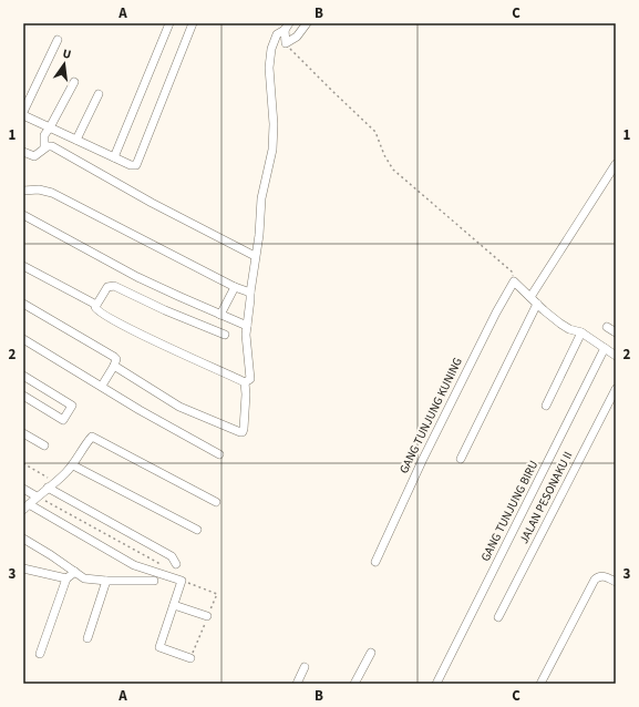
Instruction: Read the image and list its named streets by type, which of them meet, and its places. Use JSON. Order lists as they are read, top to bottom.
{
  "streets": {
    "street": ["GANG TUNJUNG KUNING", "JALAN PESONAKU II", "GANG TUNJUNG BIRU"]
  },
  "north": "top",
  "grid": {
    "columns": ["A", "B", "C"],
    "rows": ["1", "2", "3"]
  }
}
